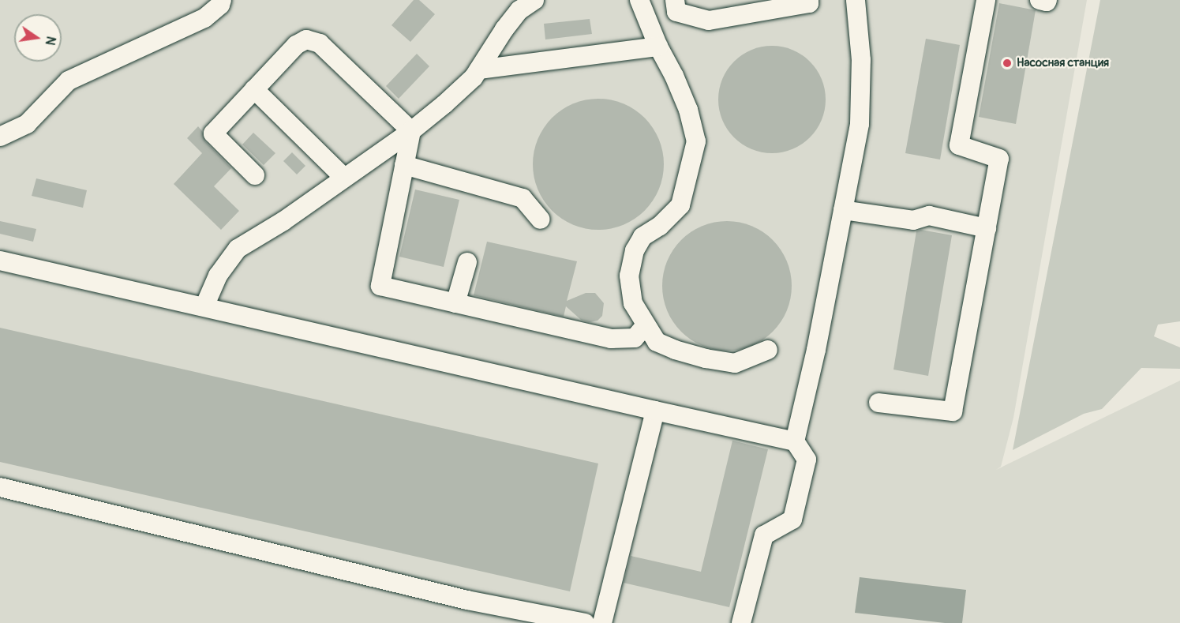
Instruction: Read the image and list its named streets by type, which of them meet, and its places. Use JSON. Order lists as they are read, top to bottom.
{
  "places": ["Насосная станция"],
  "north": "right"
}
